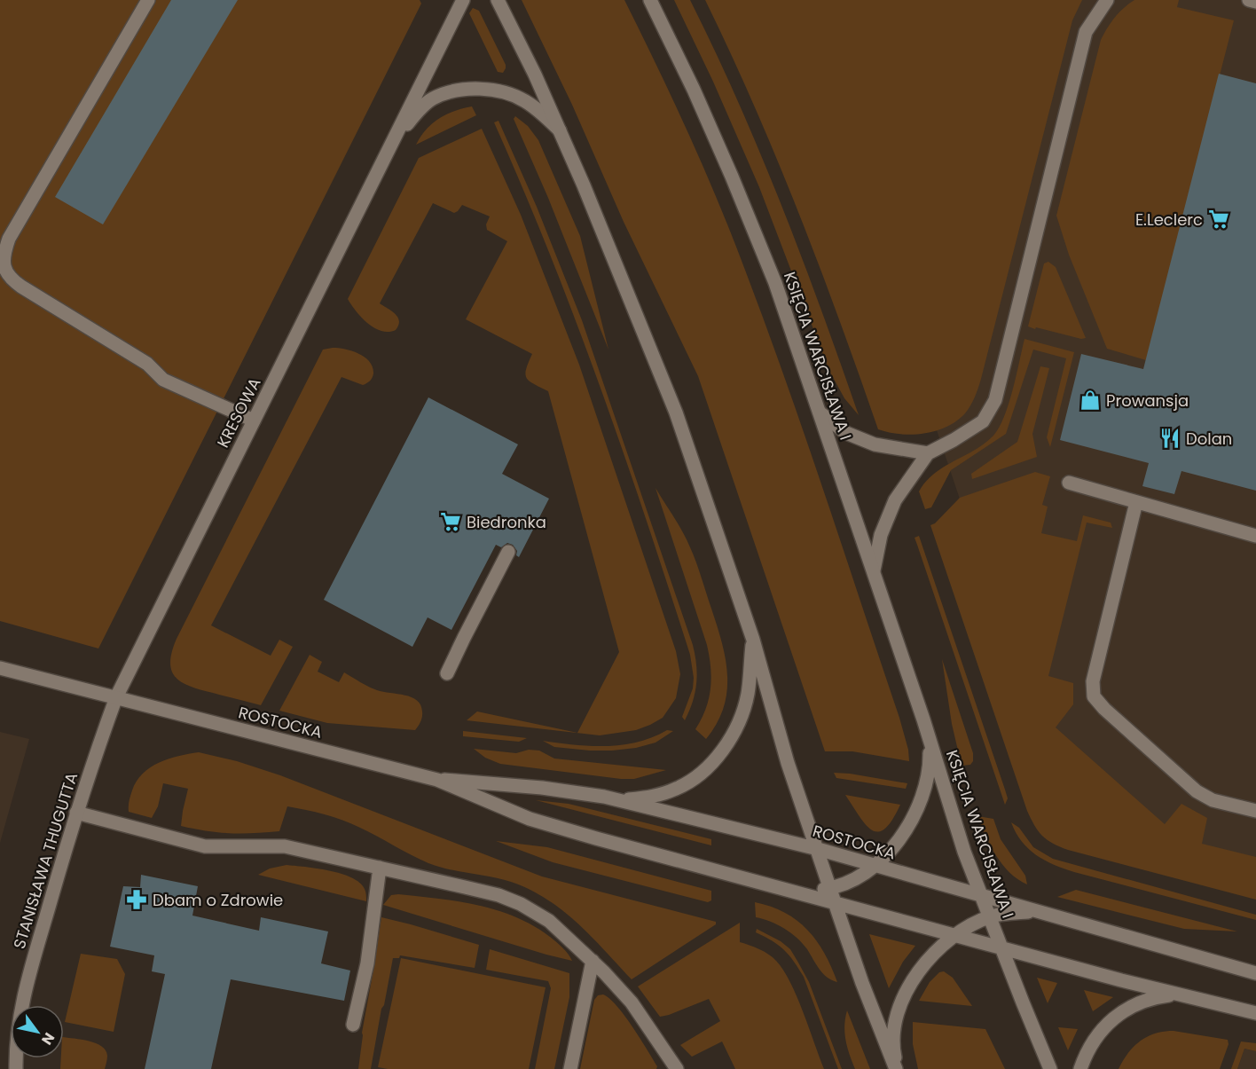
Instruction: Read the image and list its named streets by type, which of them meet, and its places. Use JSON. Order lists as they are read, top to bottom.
{
  "streets": {
    "street": [
      "KSIĘCIA WARCISŁAWA I",
      "KRESOWA",
      "ROSTOCKA",
      "STANISŁAWA THUGUTTA"
    ]
  },
  "crossings": [
    ["KSIĘCIA WARCISŁAWA I", "ROSTOCKA"],
    ["KRESOWA", "ROSTOCKA"],
    ["KRESOWA", "STANISŁAWA THUGUTTA"],
    ["ROSTOCKA", "STANISŁAWA THUGUTTA"]
  ],
  "places": {
    "supermarket": ["E.Leclerc", "Biedronka"],
    "shop": ["Prowansja"],
    "restaurant": ["Dolan"],
    "pharmacy": ["Dbam o Zdrowie"]
  },
  "north": "bottom right"
}
